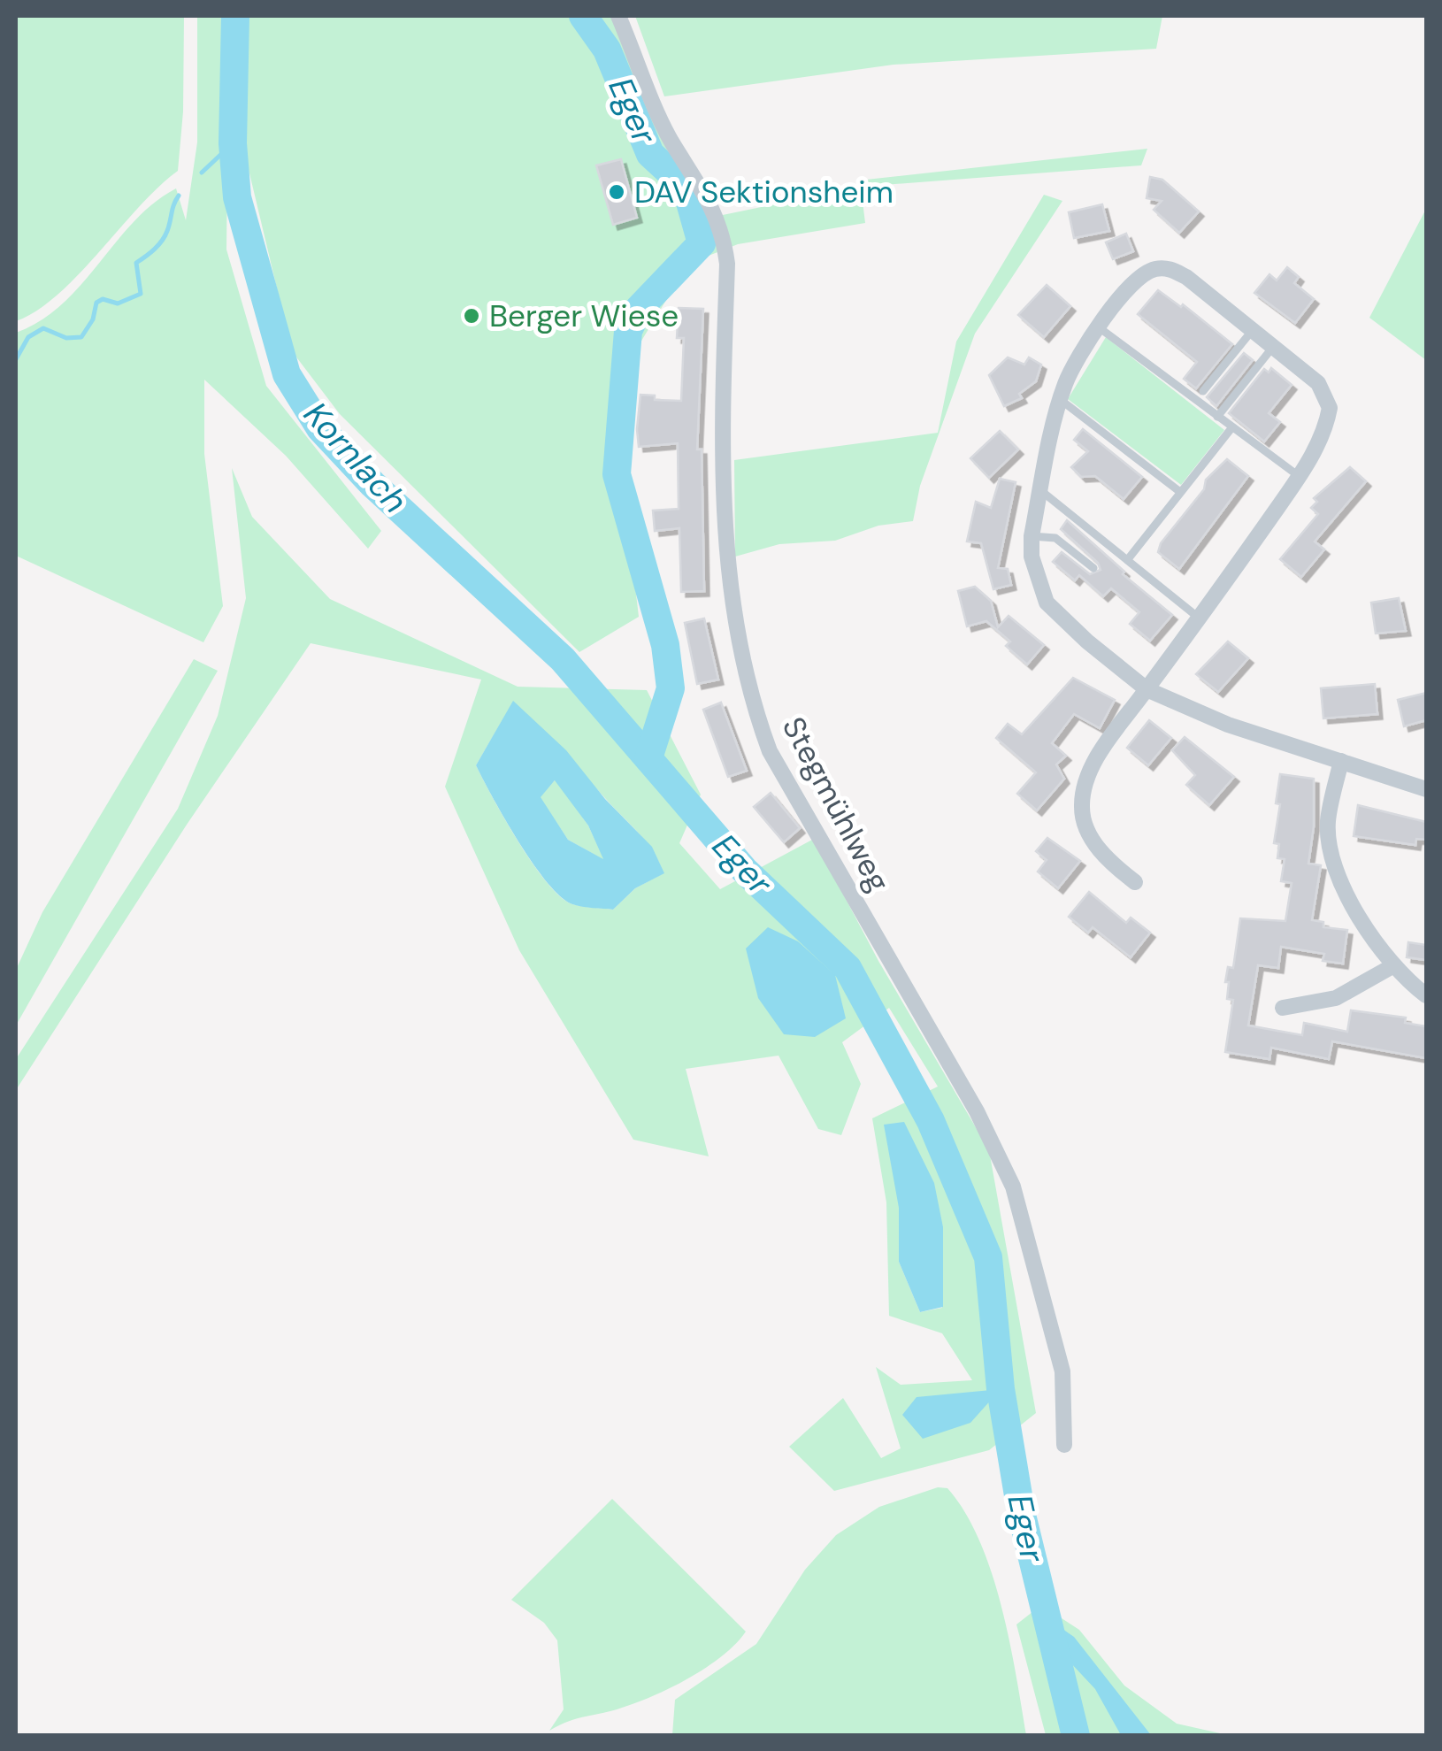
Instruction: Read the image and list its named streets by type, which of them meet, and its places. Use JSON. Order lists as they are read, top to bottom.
{
  "streets": {
    "street": ["Stegmühlweg"]
  },
  "water": ["Eger", "Kornlach"],
  "places": ["DAV Sektionsheim", "Berger Wiese"]
}
